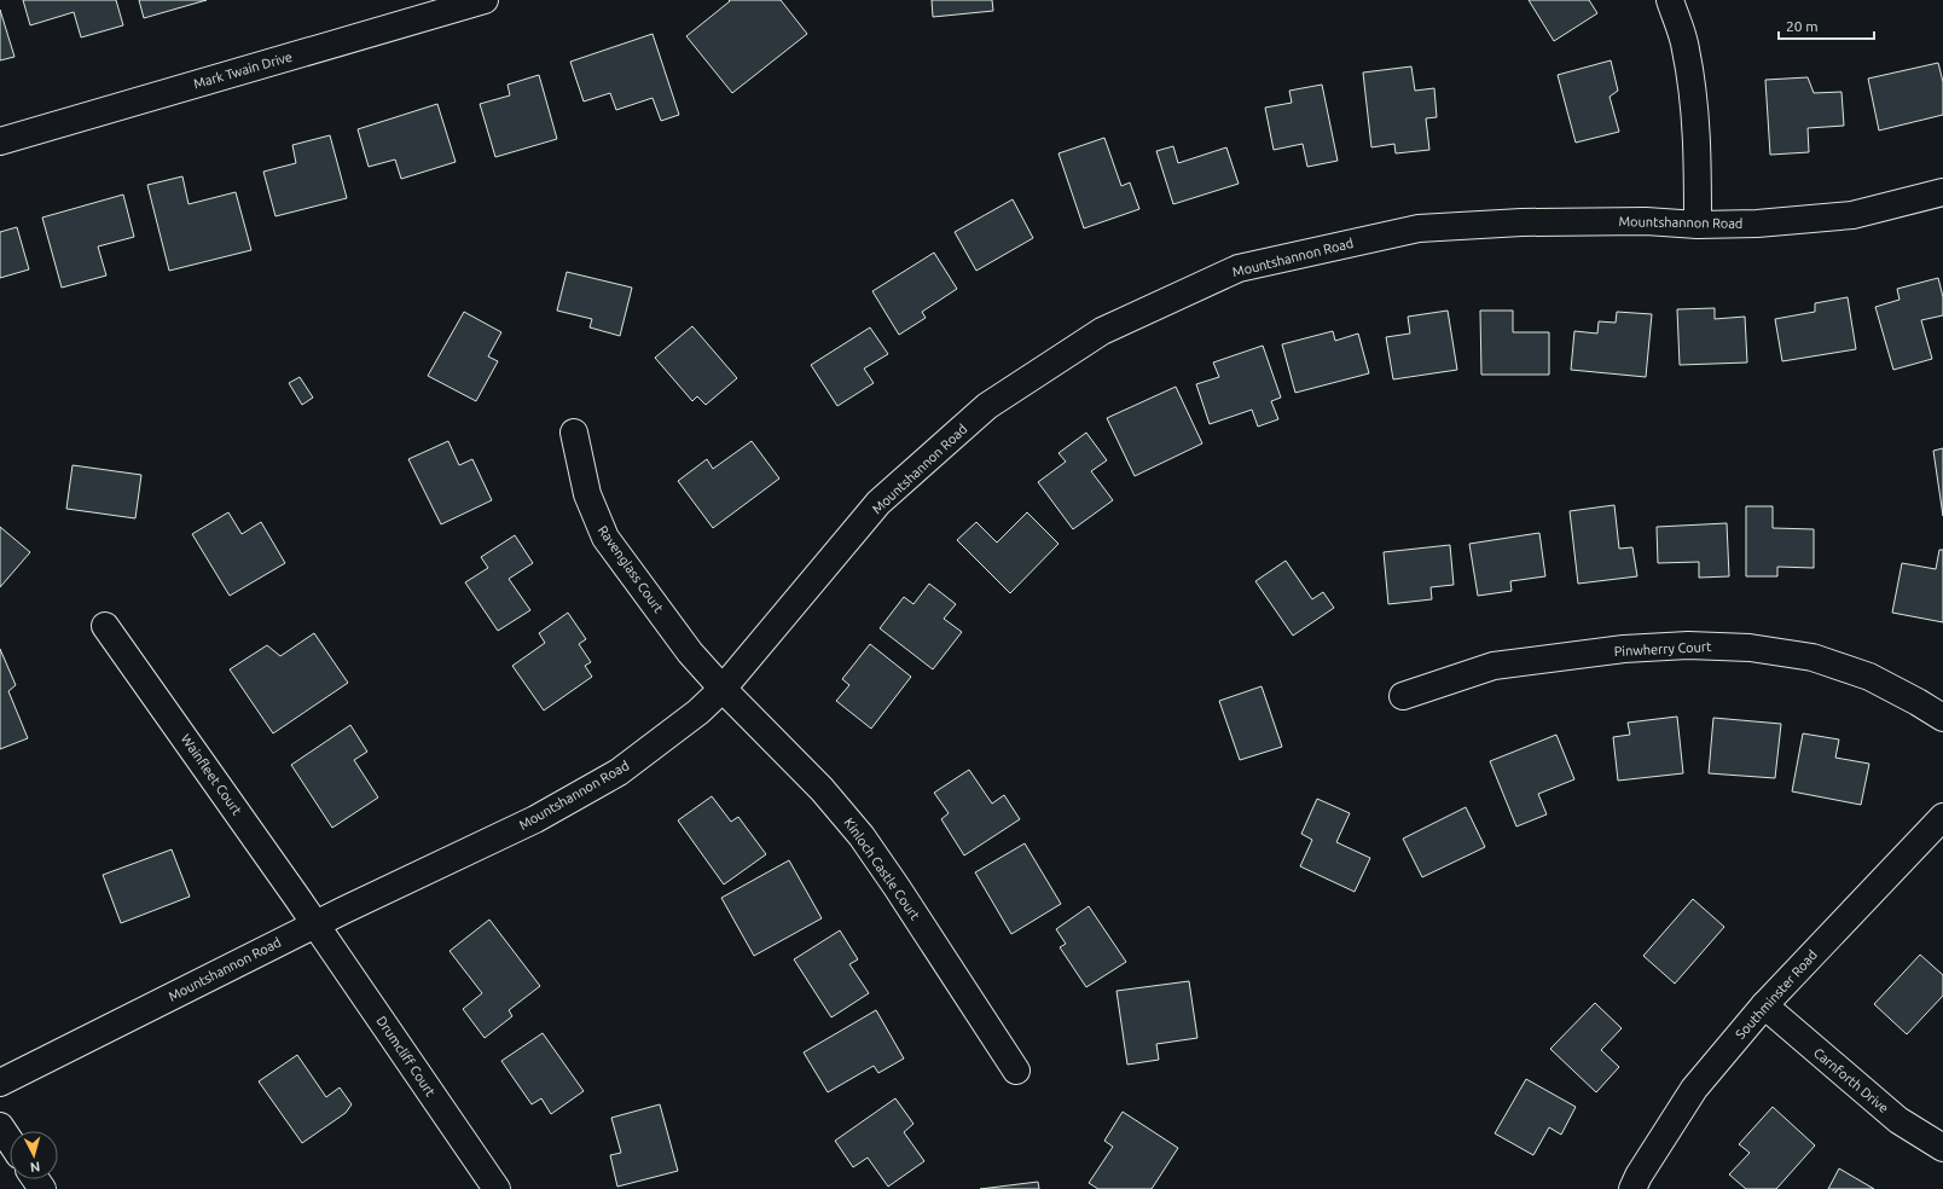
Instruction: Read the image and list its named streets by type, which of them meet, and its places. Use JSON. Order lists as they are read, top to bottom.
{
  "streets": {
    "street": [
      "Mark Twain Drive",
      "Mountshannon Road",
      "Ravenglass Court",
      "Pinwherry Court",
      "Wainfleet Court",
      "Kinloch Castle Court",
      "Southminster Road",
      "Drumcliff Court",
      "Carnforth Drive"
    ]
  },
  "crossings": [
    ["Mountshannon Road", "Ravenglass Court"],
    ["Mountshannon Road", "Wainfleet Court"],
    ["Mountshannon Road", "Kinloch Castle Court"],
    ["Mountshannon Road", "Drumcliff Court"],
    ["Ravenglass Court", "Kinloch Castle Court"],
    ["Wainfleet Court", "Drumcliff Court"],
    ["Southminster Road", "Carnforth Drive"]
  ],
  "scale_bar": "20 m",
  "north": "bottom"
}
